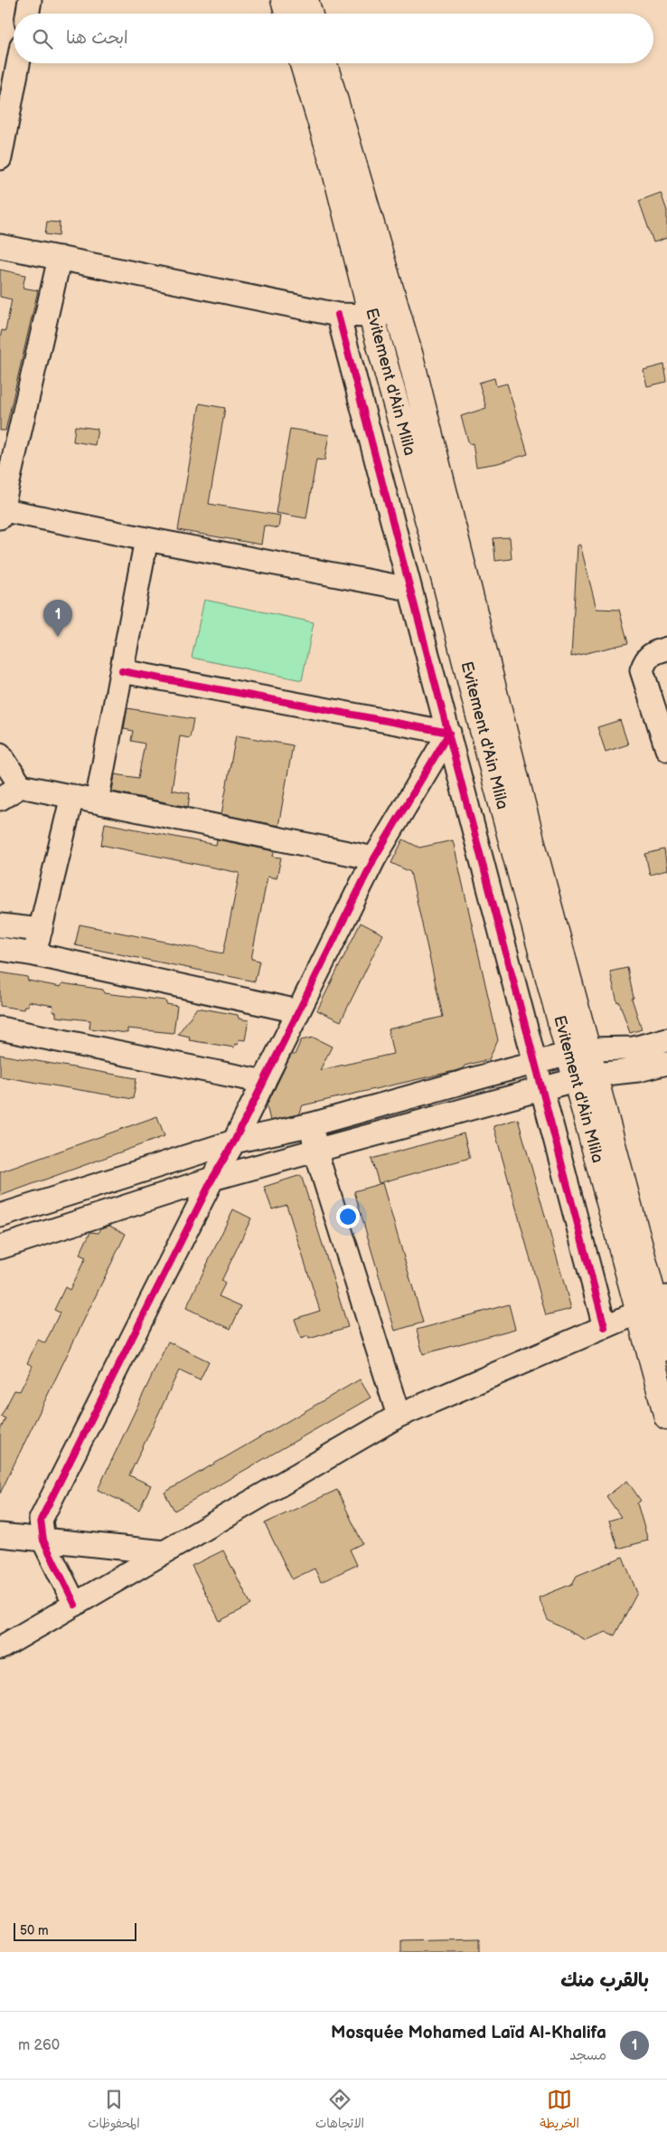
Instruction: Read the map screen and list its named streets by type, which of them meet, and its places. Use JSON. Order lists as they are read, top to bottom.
{
  "streets": {
    "highway": ["Evitement d'Ain Mlila"]
  },
  "scale_bar": "50 m",
  "page": {
    "search": "ابحث هنا",
    "pins": "1",
    "scale": "50 m",
    "heading": "بالقرب منك",
    "list": [
      {
        "mark": "1",
        "name": "Mosquée Mohamed Laïd Al-Khalifa",
        "note": "مسجد",
        "value": "260 m"
      }
    ],
    "nav": ["الخريطة", "الاتجاهات", "المحفوظات"]
  }
}
